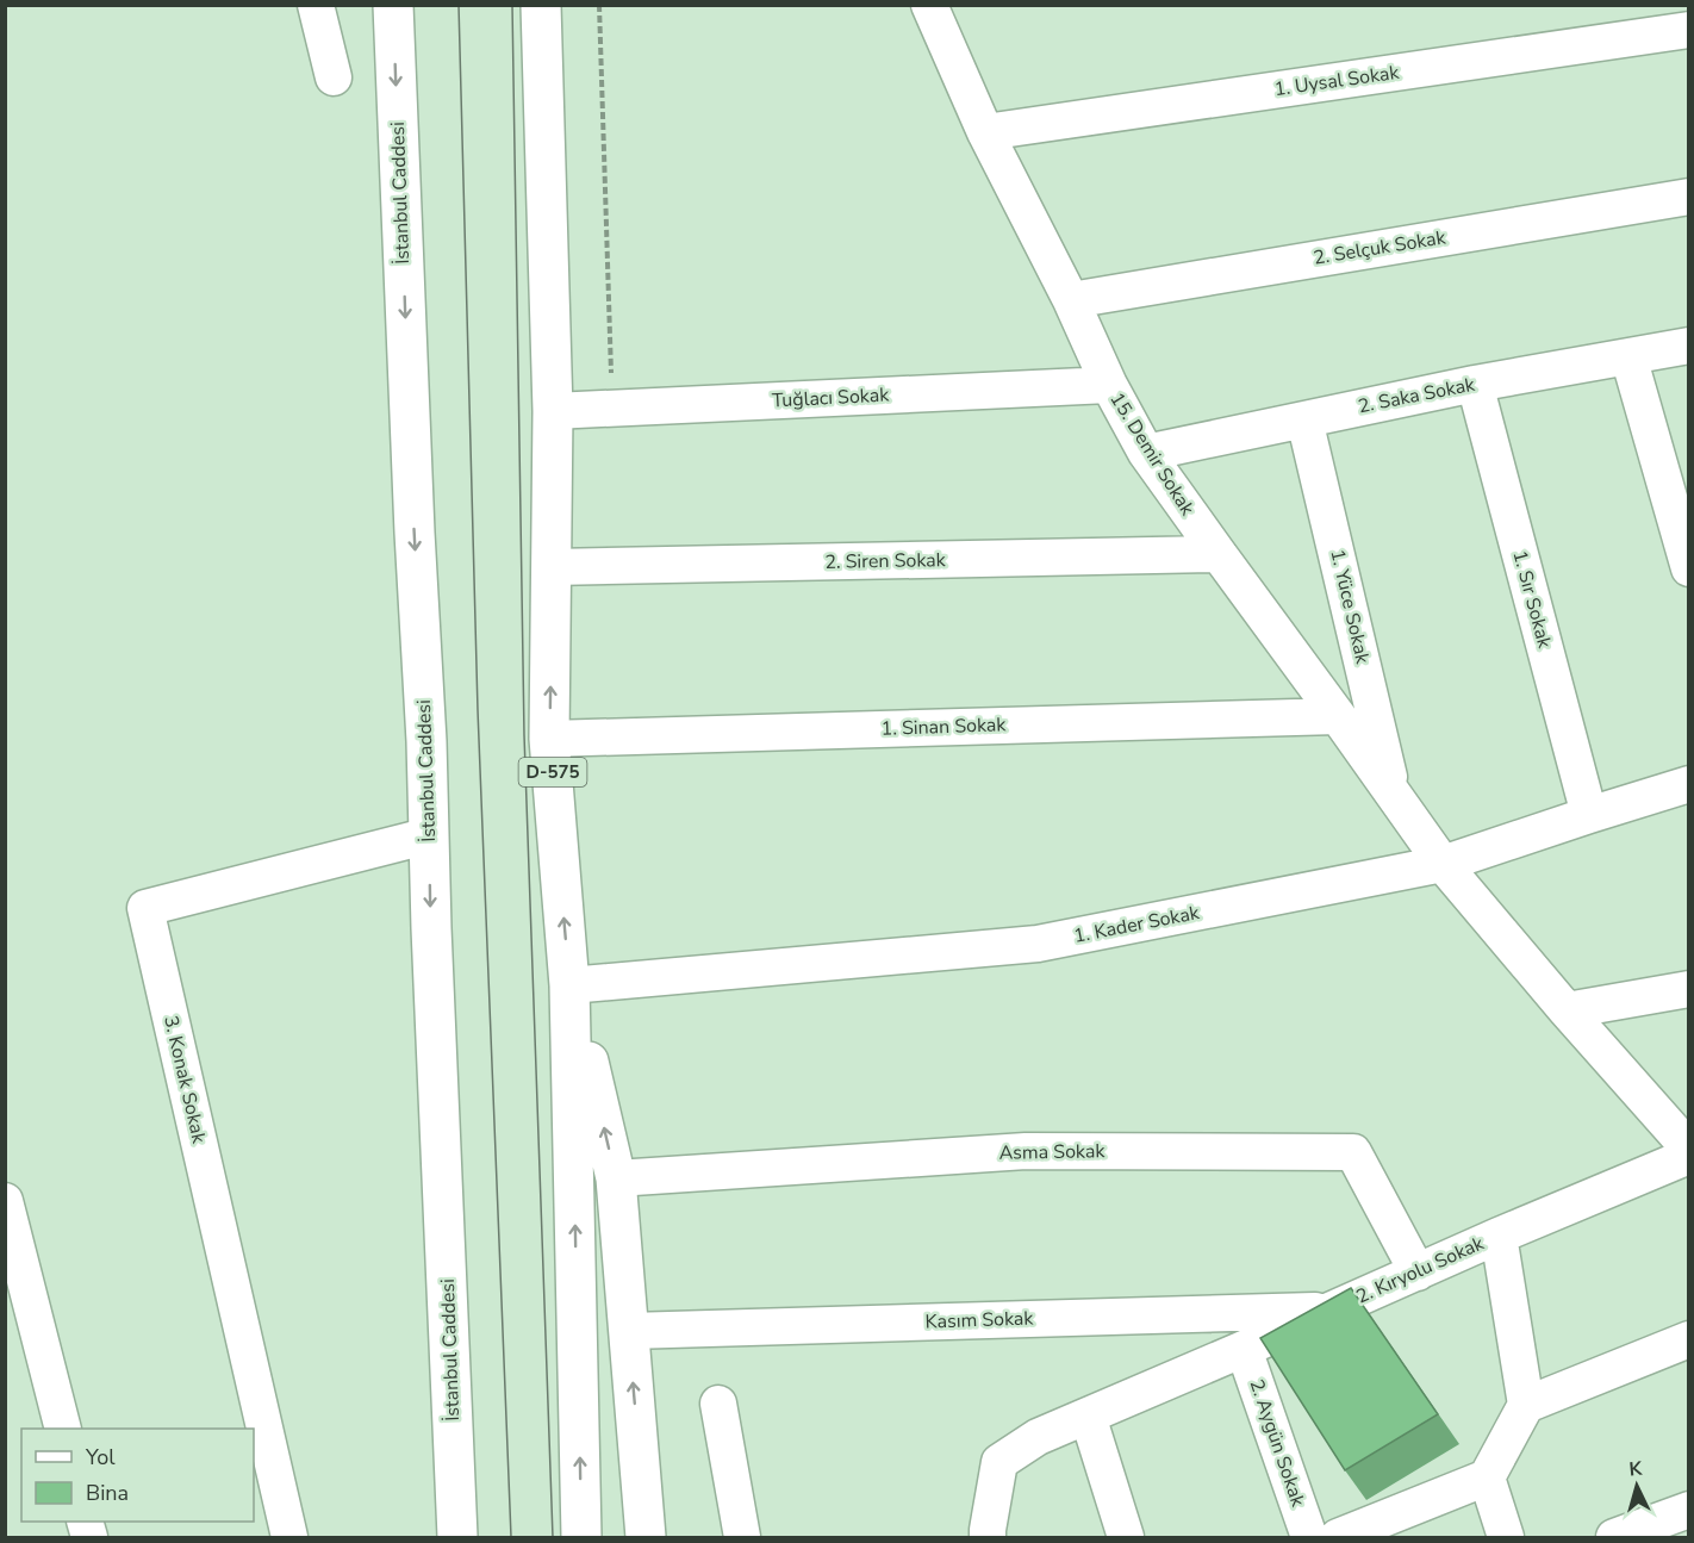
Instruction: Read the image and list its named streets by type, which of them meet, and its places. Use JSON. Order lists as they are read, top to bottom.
{
  "streets": {
    "highway": ["İstanbul Caddesi", "D-575"],
    "street": [
      "1. Uysal Sokak",
      "2. Selçuk Sokak",
      "2. Saka Sokak",
      "Tuğlacı Sokak",
      "15. Demir Sokak",
      "2. Siren Sokak",
      "1. Sır Sokak",
      "1. Yüce Sokak",
      "1. Sinan Sokak",
      "1. Kader Sokak",
      "3. Konak Sokak",
      "Asma Sokak",
      "2. Kıryolu Sokak",
      "Kasım Sokak",
      "2. Aygün Sokak"
    ]
  },
  "crossings": [
    ["1. Uysal Sokak", "15. Demir Sokak"],
    ["İstanbul Caddesi", "3. Konak Sokak"],
    ["2. Selçuk Sokak", "15. Demir Sokak"],
    ["2. Saka Sokak", "15. Demir Sokak"],
    ["2. Saka Sokak", "1. Sır Sokak"],
    ["2. Saka Sokak", "1. Yüce Sokak"],
    ["Tuğlacı Sokak", "15. Demir Sokak"],
    ["Tuğlacı Sokak", "D-575"],
    ["15. Demir Sokak", "2. Siren Sokak"],
    ["15. Demir Sokak", "1. Yüce Sokak"],
    ["15. Demir Sokak", "1. Sinan Sokak"],
    ["15. Demir Sokak", "1. Kader Sokak"],
    ["2. Siren Sokak", "D-575"],
    ["1. Sır Sokak", "1. Kader Sokak"],
    ["1. Sinan Sokak", "D-575"],
    ["D-575", "1. Kader Sokak"],
    ["Asma Sokak", "2. Kıryolu Sokak"],
    ["2. Kıryolu Sokak", "Kasım Sokak"],
    ["2. Kıryolu Sokak", "2. Aygün Sokak"]
  ],
  "legend": ["Yol", "Bina"],
  "north": "top"
}
